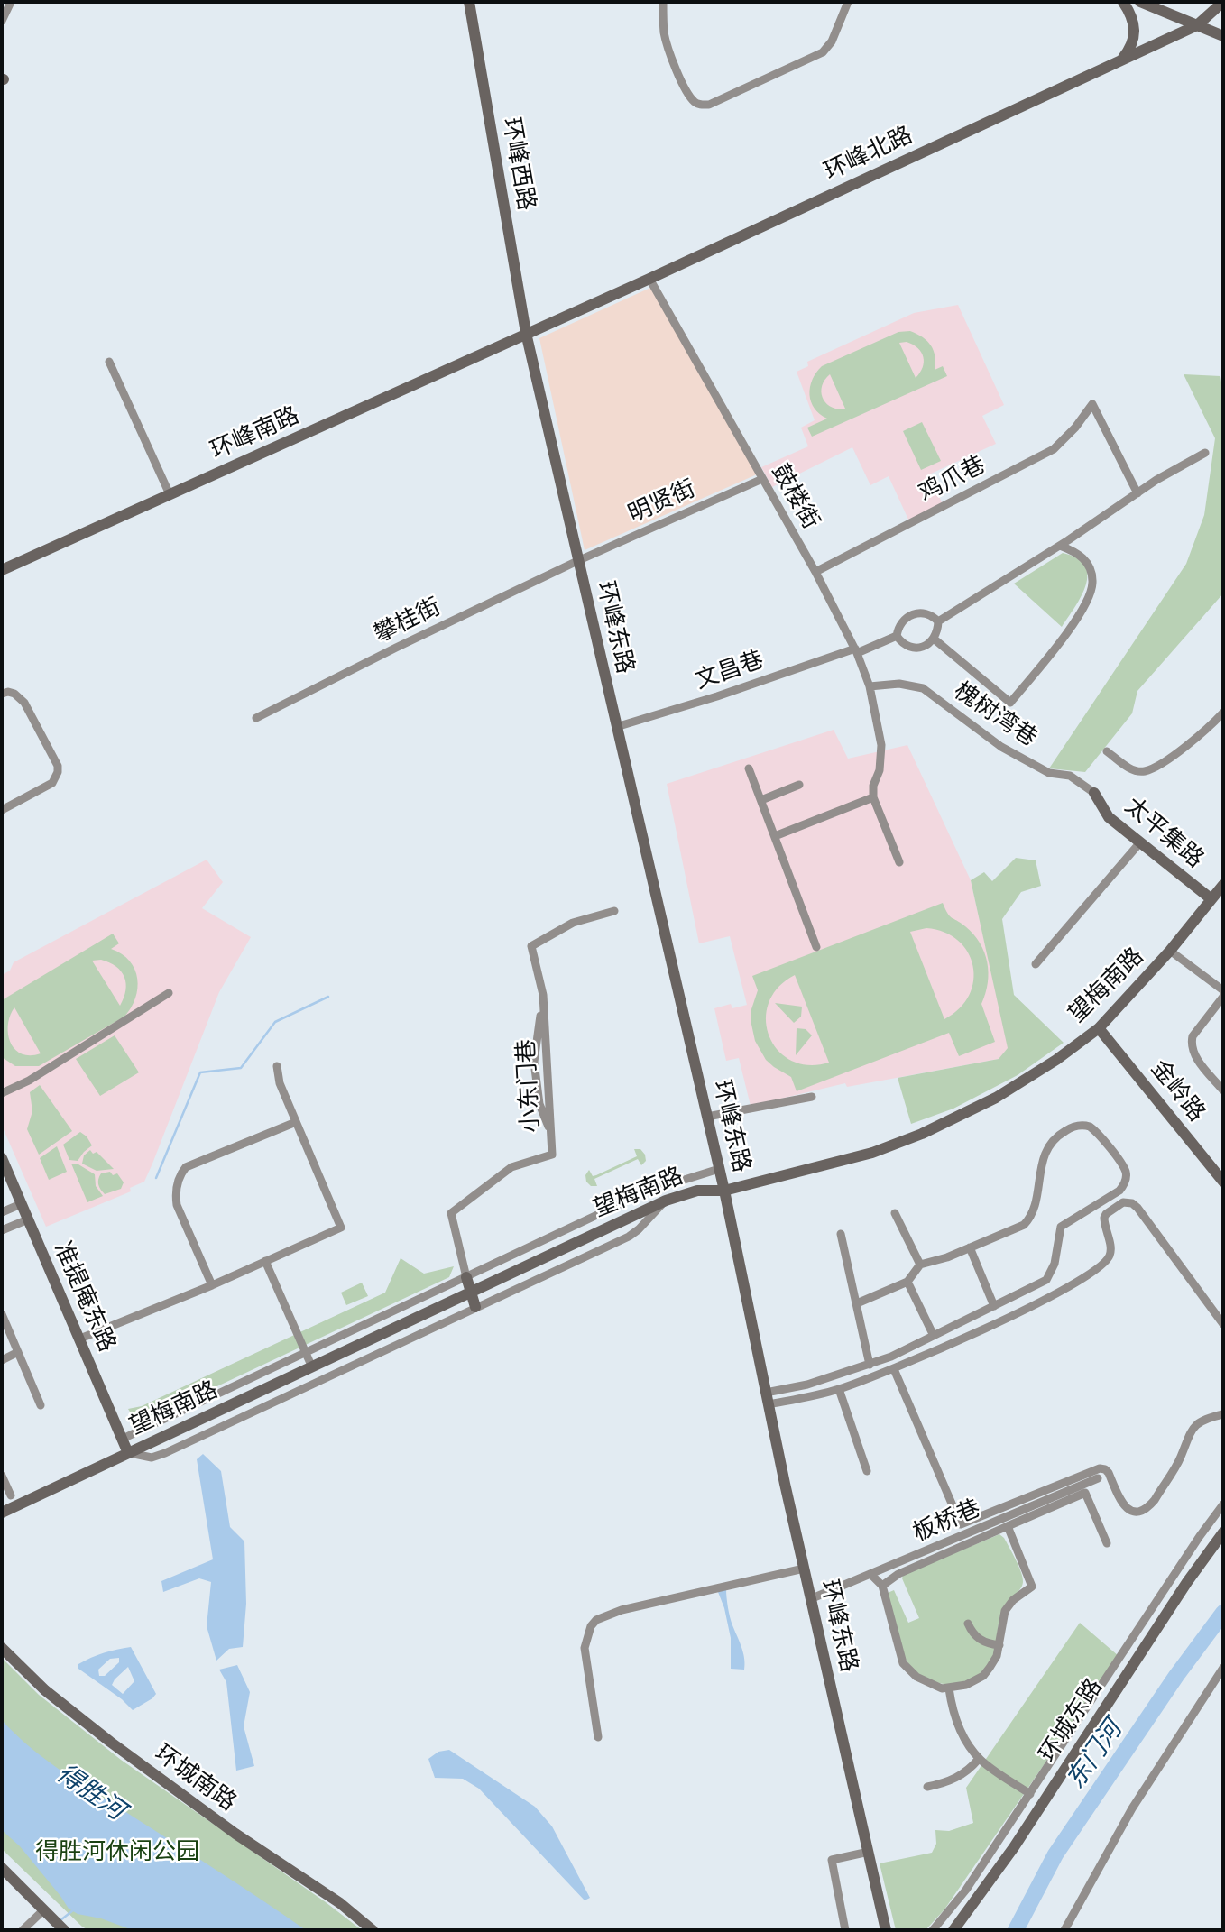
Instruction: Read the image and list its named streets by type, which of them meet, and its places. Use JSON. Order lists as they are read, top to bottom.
{
  "streets": {
    "main road": [
      "环峰北路",
      "环峰西路",
      "环峰南路",
      "环峰东路",
      "太平集路",
      "望梅南路",
      "金岭路",
      "准提庵东路",
      "环城东路",
      "环城南路"
    ],
    "street": [
      "鸡爪巷",
      "鼓楼街",
      "明贤街",
      "攀桂街",
      "文昌巷",
      "槐树湾巷",
      "小东门巷",
      "板桥巷"
    ]
  },
  "crossings": [
    ["环峰北路", "环峰西路"],
    ["环峰北路", "环峰南路"],
    ["环峰北路", "鼓楼街"],
    ["环峰北路", "环峰东路"],
    ["环峰西路", "环峰南路"],
    ["环峰西路", "环峰东路"],
    ["环峰南路", "环峰东路"],
    ["鸡爪巷", "鼓楼街"],
    ["鼓楼街", "明贤街"],
    ["鼓楼街", "文昌巷"],
    ["鼓楼街", "槐树湾巷"],
    ["明贤街", "攀桂街"],
    ["明贤街", "环峰东路"],
    ["攀桂街", "环峰东路"],
    ["环峰东路", "文昌巷"],
    ["环峰东路", "望梅南路"],
    ["环峰东路", "板桥巷"],
    ["槐树湾巷", "太平集路"],
    ["太平集路", "望梅南路"],
    ["望梅南路", "金岭路"],
    ["望梅南路", "准提庵东路"]
  ],
  "water": ["东门河", "得胜河"],
  "parks": ["得胜河休闲公园"]
}
